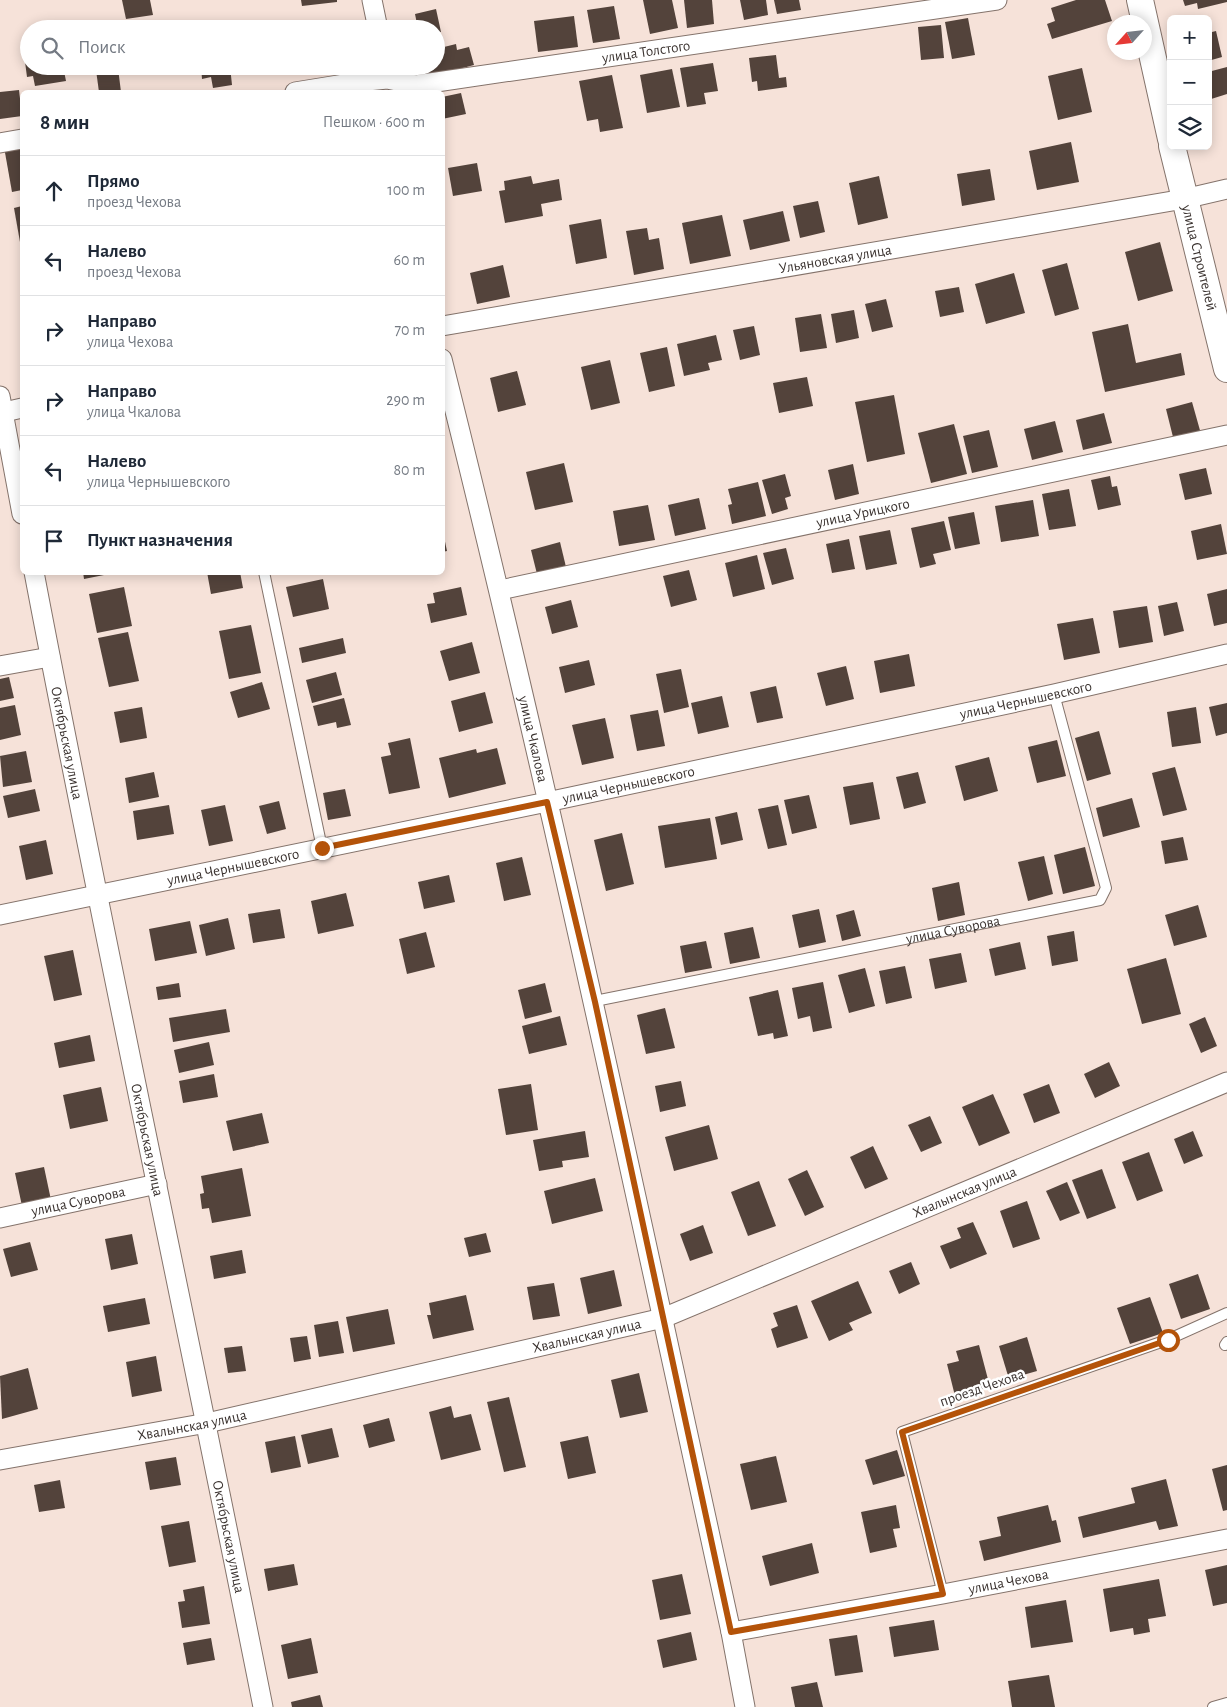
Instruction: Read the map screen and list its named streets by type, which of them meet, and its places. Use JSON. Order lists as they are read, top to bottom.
{
  "streets": {
    "street": [
      "улица Толстого",
      "улица Строителей",
      "Ульяновская улица",
      "улица Урицкого",
      "улица Чернышевского",
      "улица Чкалова",
      "Октябрьская улица",
      "улица Суворова",
      "Хвалынская улица",
      "улица Чехова"
    ],
    "lane": ["проезд Чехова"]
  },
  "crossings": [
    ["улица Строителей", "Ульяновская улица"],
    ["улица Урицкого", "улица Чкалова"],
    ["улица Чернышевского", "улица Чкалова"],
    ["улица Чернышевского", "Октябрьская улица"],
    ["улица Чернышевского", "улица Суворова"],
    ["улица Чкалова", "улица Суворова"],
    ["улица Чкалова", "Хвалынская улица"],
    ["улица Чкалова", "улица Чехова"],
    ["Октябрьская улица", "улица Суворова"],
    ["Октябрьская улица", "Хвалынская улица"],
    ["проезд Чехова", "улица Чехова"]
  ],
  "north": "bottom left",
  "page": {
    "map_buttons": ["+", "−"],
    "search": "Поиск",
    "heading": ["8 мин", "Пешком · 600 m"],
    "list": [
      ["Прямо", "проезд Чехова", "100 m"],
      ["Налево", "проезд Чехова", "60 m"],
      ["Направо", "улица Чехова", "70 m"],
      ["Направо", "улица Чкалова", "290 m"],
      ["Налево", "улица Чернышевского", "80 m"],
      "Пункт назначения"
    ]
  }
}
